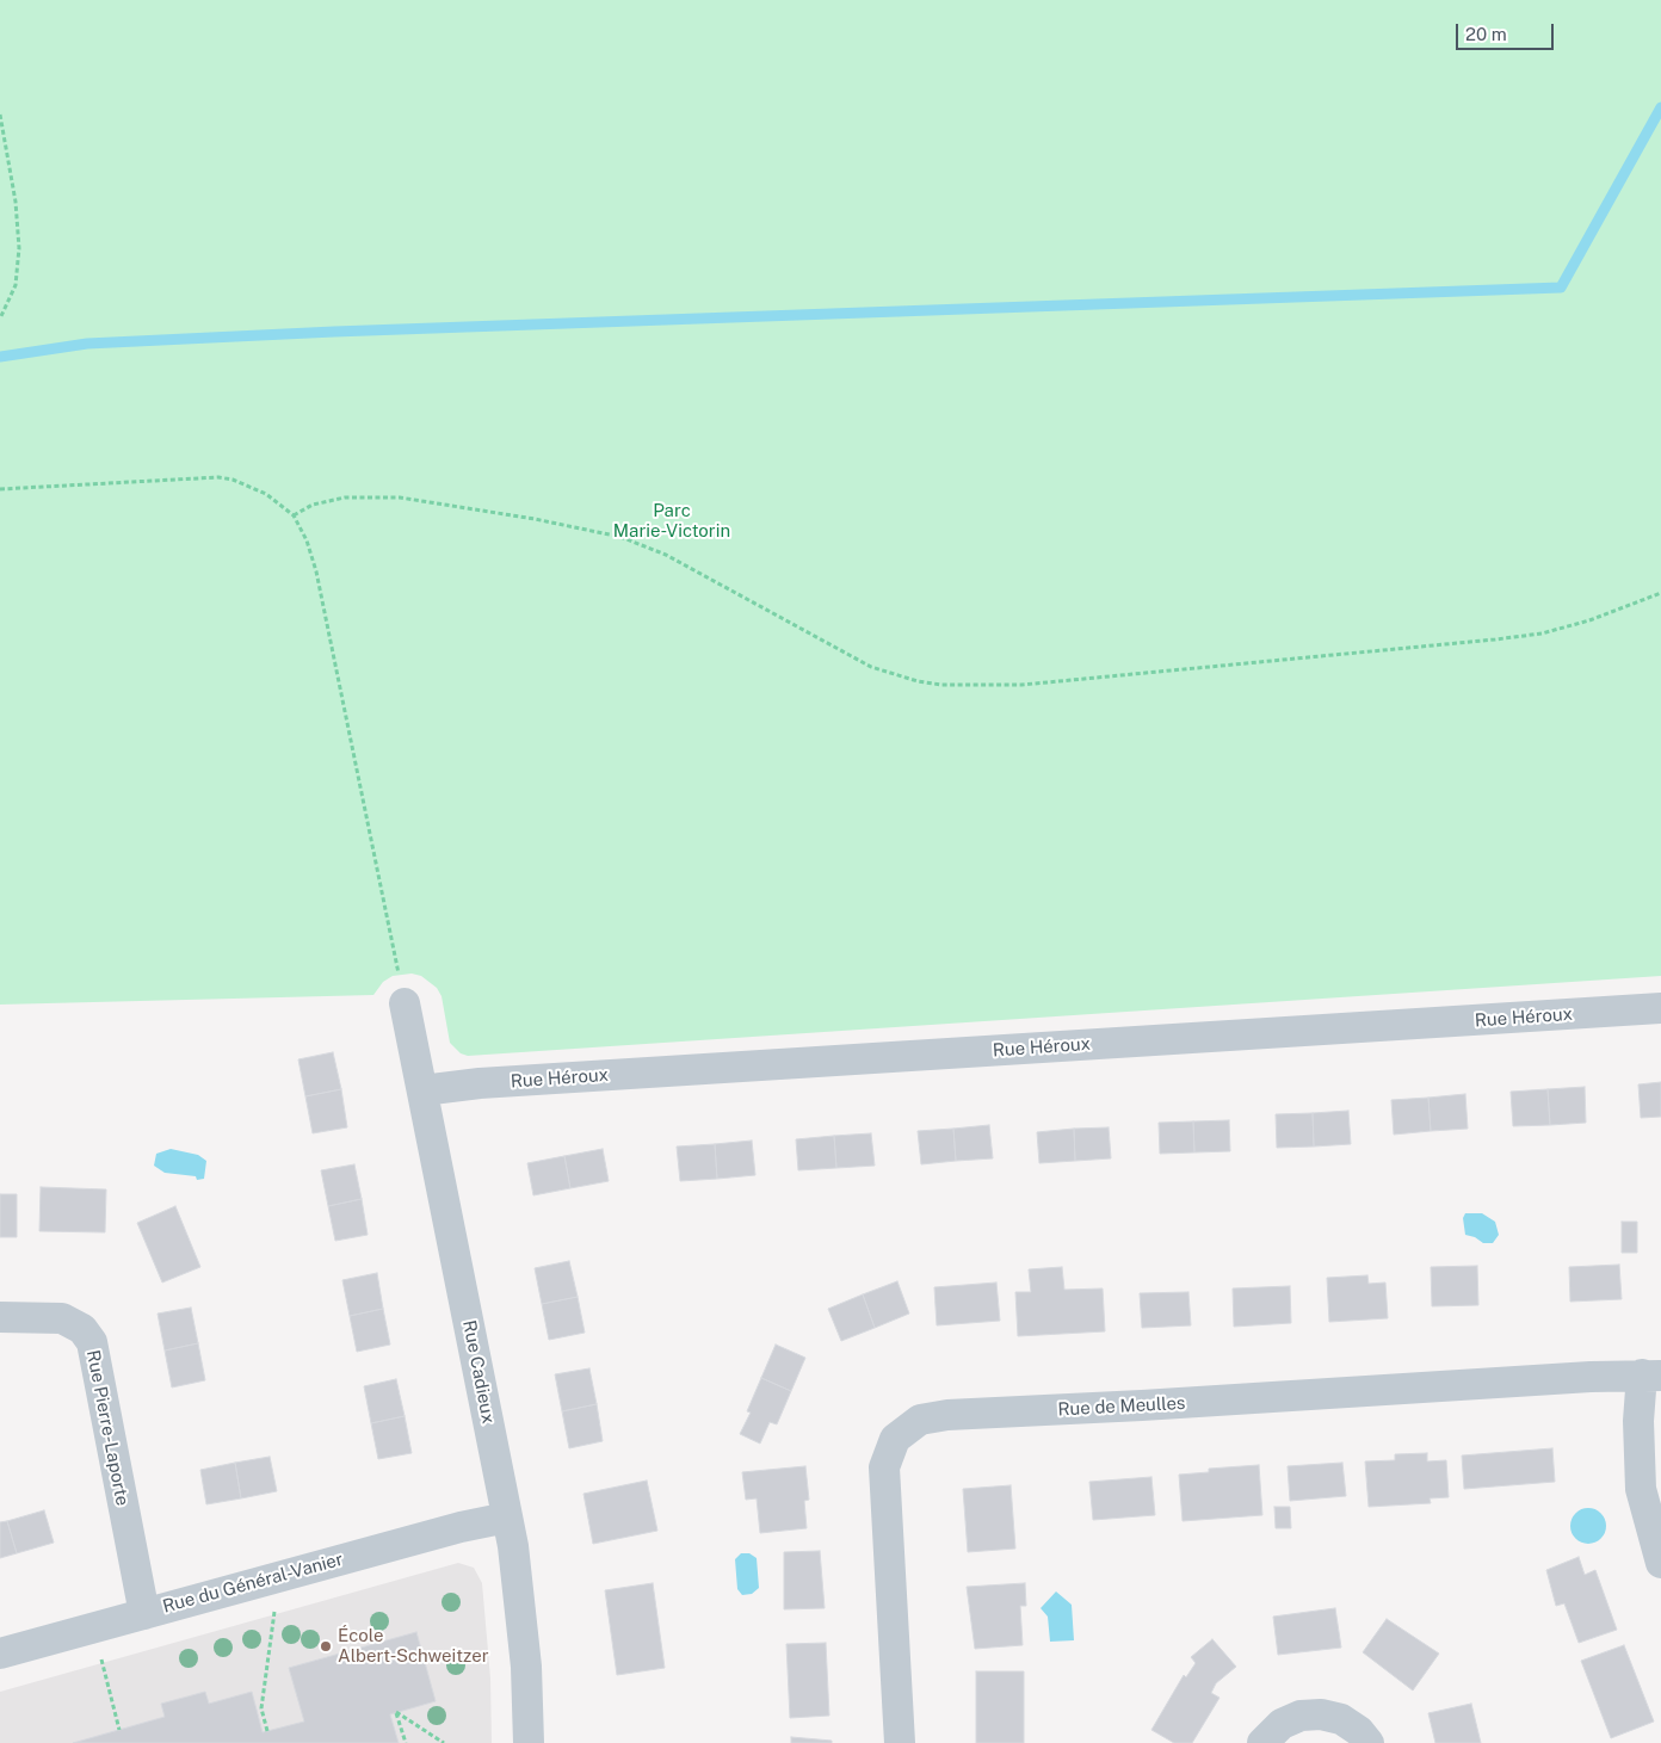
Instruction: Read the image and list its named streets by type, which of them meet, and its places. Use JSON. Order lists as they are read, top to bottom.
{
  "streets": {
    "street": [
      "Rue Héroux",
      "Rue Cadieux",
      "Rue de Meulles",
      "Rue Pierre-Laporte",
      "Rue du Général-Vanier"
    ]
  },
  "crossings": [
    ["Rue Héroux", "Rue Cadieux"],
    ["Rue Cadieux", "Rue du Général-Vanier"],
    ["Rue Pierre-Laporte", "Rue du Général-Vanier"]
  ],
  "parks": ["Parc Marie-Victorin"],
  "places": ["École Albert-Schweitzer"],
  "scale_bar": "20 m"
}
